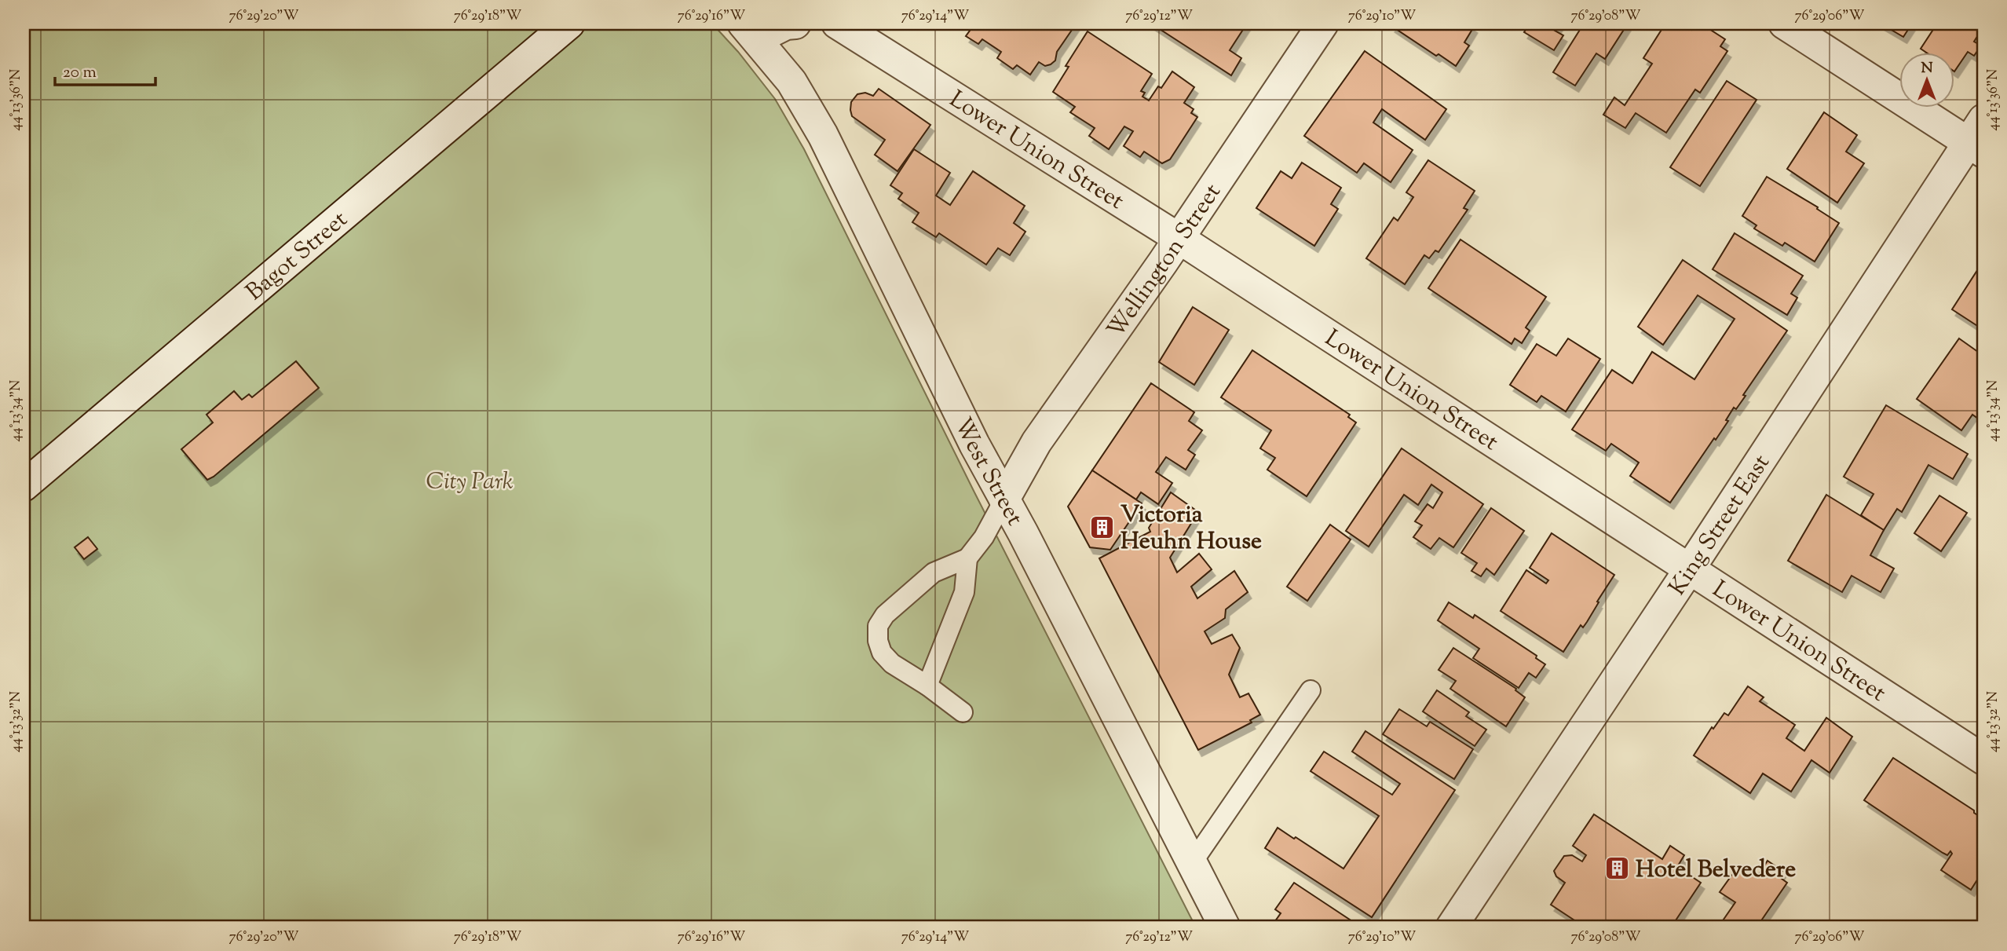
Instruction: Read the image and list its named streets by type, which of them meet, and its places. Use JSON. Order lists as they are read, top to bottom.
{
  "streets": {
    "street": [
      "Lower Union Street",
      "Bagot Street",
      "Wellington Street",
      "West Street",
      "King Street East"
    ]
  },
  "crossings": [
    ["Lower Union Street", "Wellington Street"],
    ["Lower Union Street", "King Street East"],
    ["Wellington Street", "West Street"]
  ],
  "parks": ["City Park"],
  "places": {
    "building": ["Victoria Heuhn House", "Hotel Belvedere"]
  },
  "scale_bar": "20 m",
  "north": "top",
  "coordinates": [
    "76°29'20\"W",
    "76°29'18\"W",
    "76°29'16\"W",
    "76°29'14\"W",
    "76°29'12\"W",
    "76°29'10\"W",
    "76°29'08\"W",
    "76°29'06\"W",
    "44°13'36\"N",
    "44°13'34\"N",
    "44°13'32\"N"
  ]
}
